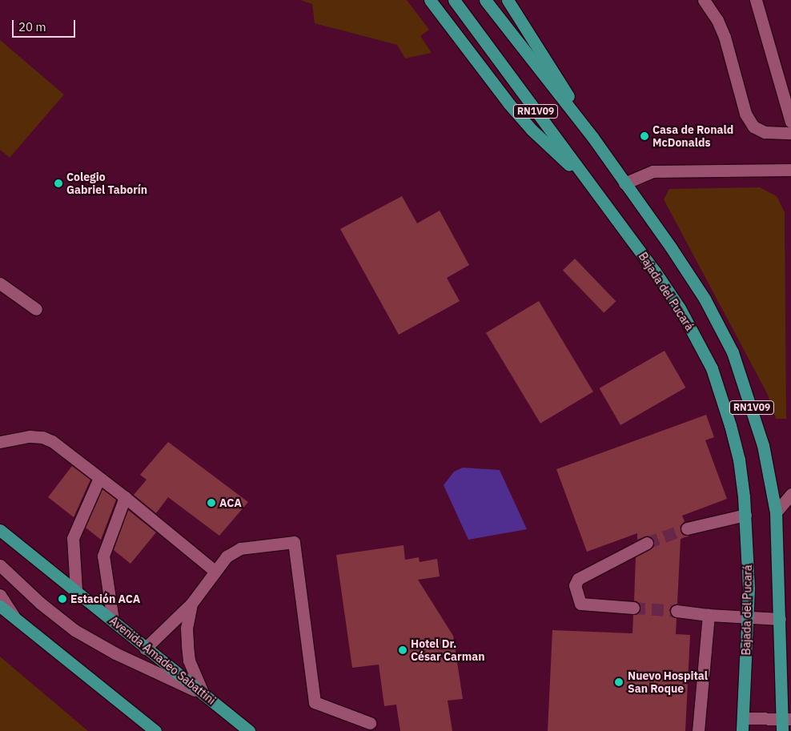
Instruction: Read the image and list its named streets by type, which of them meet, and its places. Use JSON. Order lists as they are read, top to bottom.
{
  "streets": {
    "main road": ["RN1V09", "Bajada del Pucará", "Avenida Amadeo Sabattini"]
  },
  "places": [
    "Casa de Ronald McDonalds",
    "Colegio Gabriel Taborín",
    "ACA",
    "Estación ACA",
    "Hotel Dr. César Carman",
    "Nuevo Hospital San Roque"
  ],
  "scale_bar": "20 m"
}
